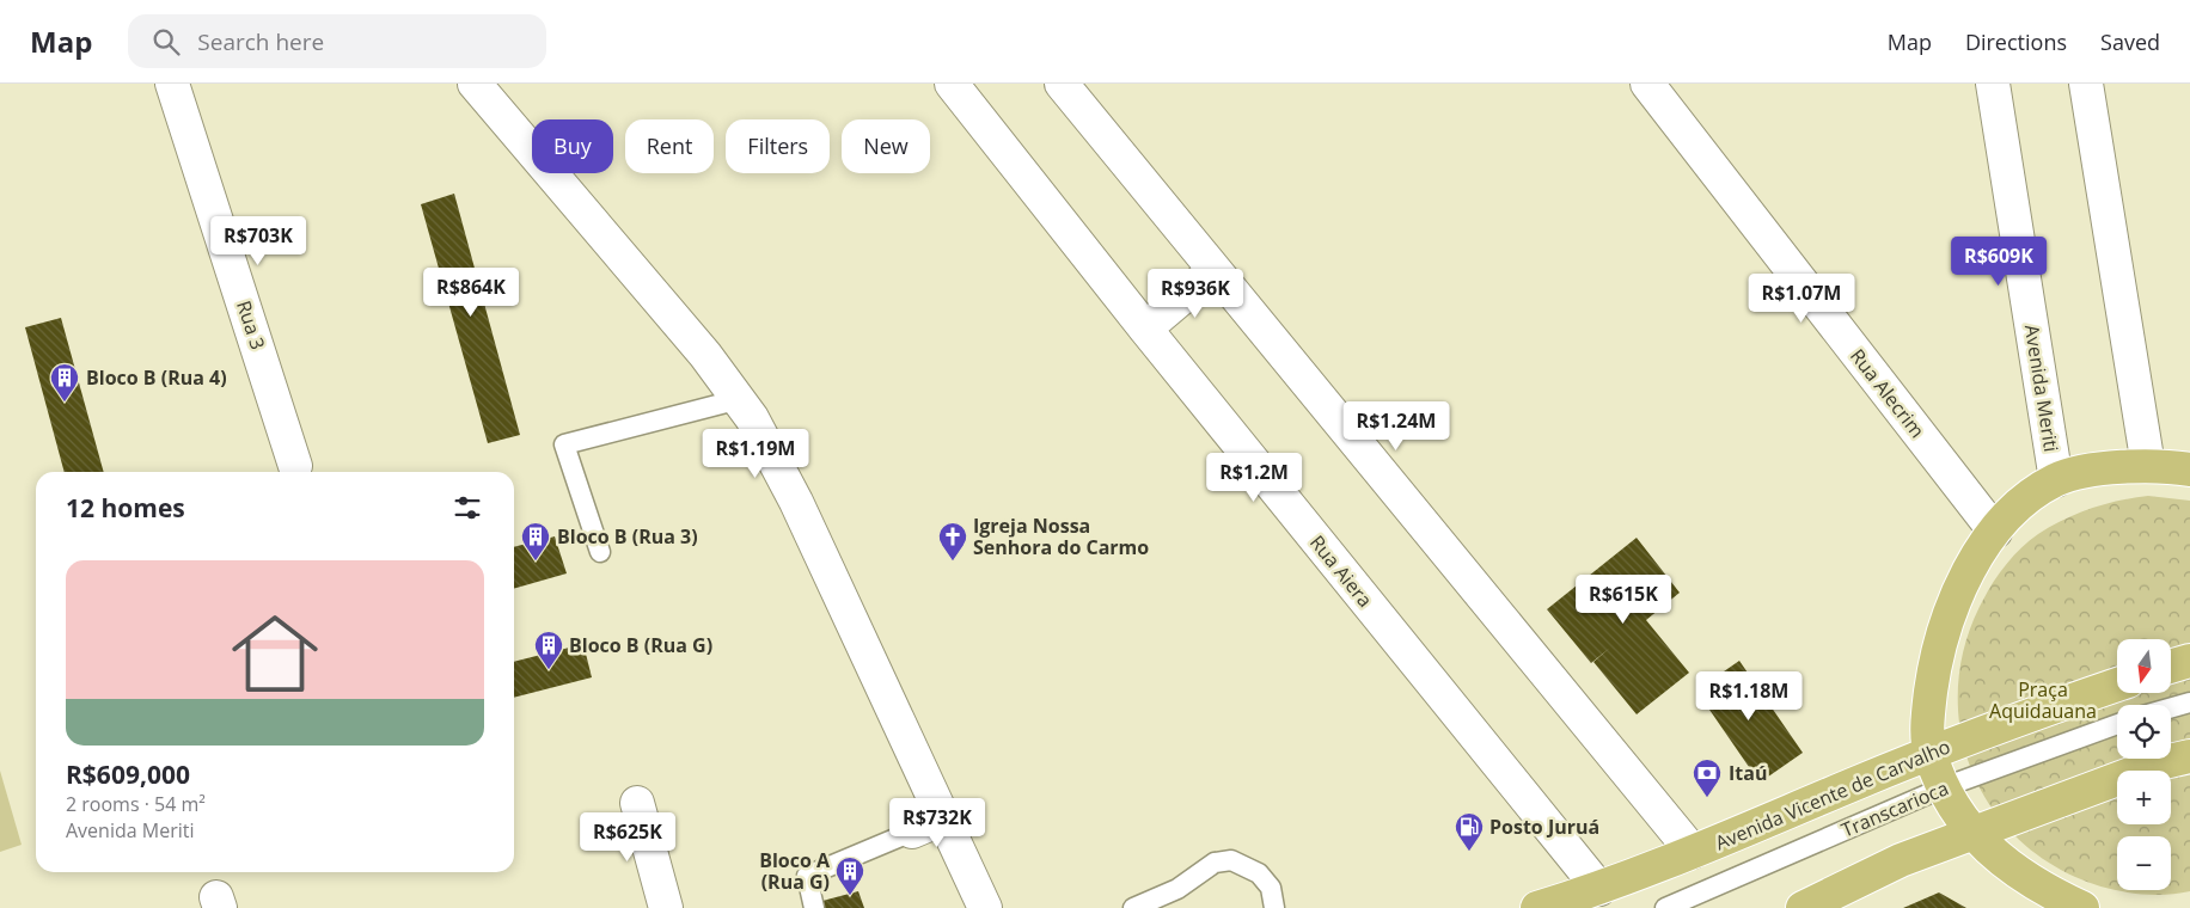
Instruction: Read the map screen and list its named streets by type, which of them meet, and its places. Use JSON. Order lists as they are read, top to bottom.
{
  "streets": {
    "main road": ["Avenida Vicente de Carvalho"],
    "street": [
      "Rua 3",
      "Avenida Meriti",
      "Rua Alecrim",
      "Rua Aiera"
    ],
    "lane": ["Transcarioca"]
  },
  "crossings": [
    ["Rua Aiera", "Avenida Vicente de Carvalho"]
  ],
  "parks": ["Praça Aquidauana"],
  "places": {
    "building": [
      "Bloco B (Rua 4)",
      "Bloco B (Rua 3)",
      "Bloco B (Rua G)",
      "Bloco A (Rua G)"
    ],
    "church": ["Igreja Nossa Senhora do Carmo"],
    "bank": ["Itaú"],
    "fuel station": ["Posto Juruá"]
  },
  "north": "bottom",
  "page": {
    "header": "Map",
    "search": "Search here",
    "nav": ["Map", "Directions", "Saved"],
    "chip": [
      "Buy",
      "Rent",
      "Filters",
      "New"
    ],
    "price": [
      "R$703K",
      "R$609K",
      "R$864K",
      "R$936K",
      "R$1.07M",
      "R$1.24M",
      "R$1.19M",
      "R$1.2M",
      "R$615K",
      "R$1.18M",
      "R$732K",
      "R$625K"
    ],
    "heading": "12 homes",
    "list": [
      {
        "name": "R$609,000",
        "note": "2 rooms · 54 m² · Avenida Meriti"
      }
    ],
    "map_buttons": ["+", "−"]
  }
}
